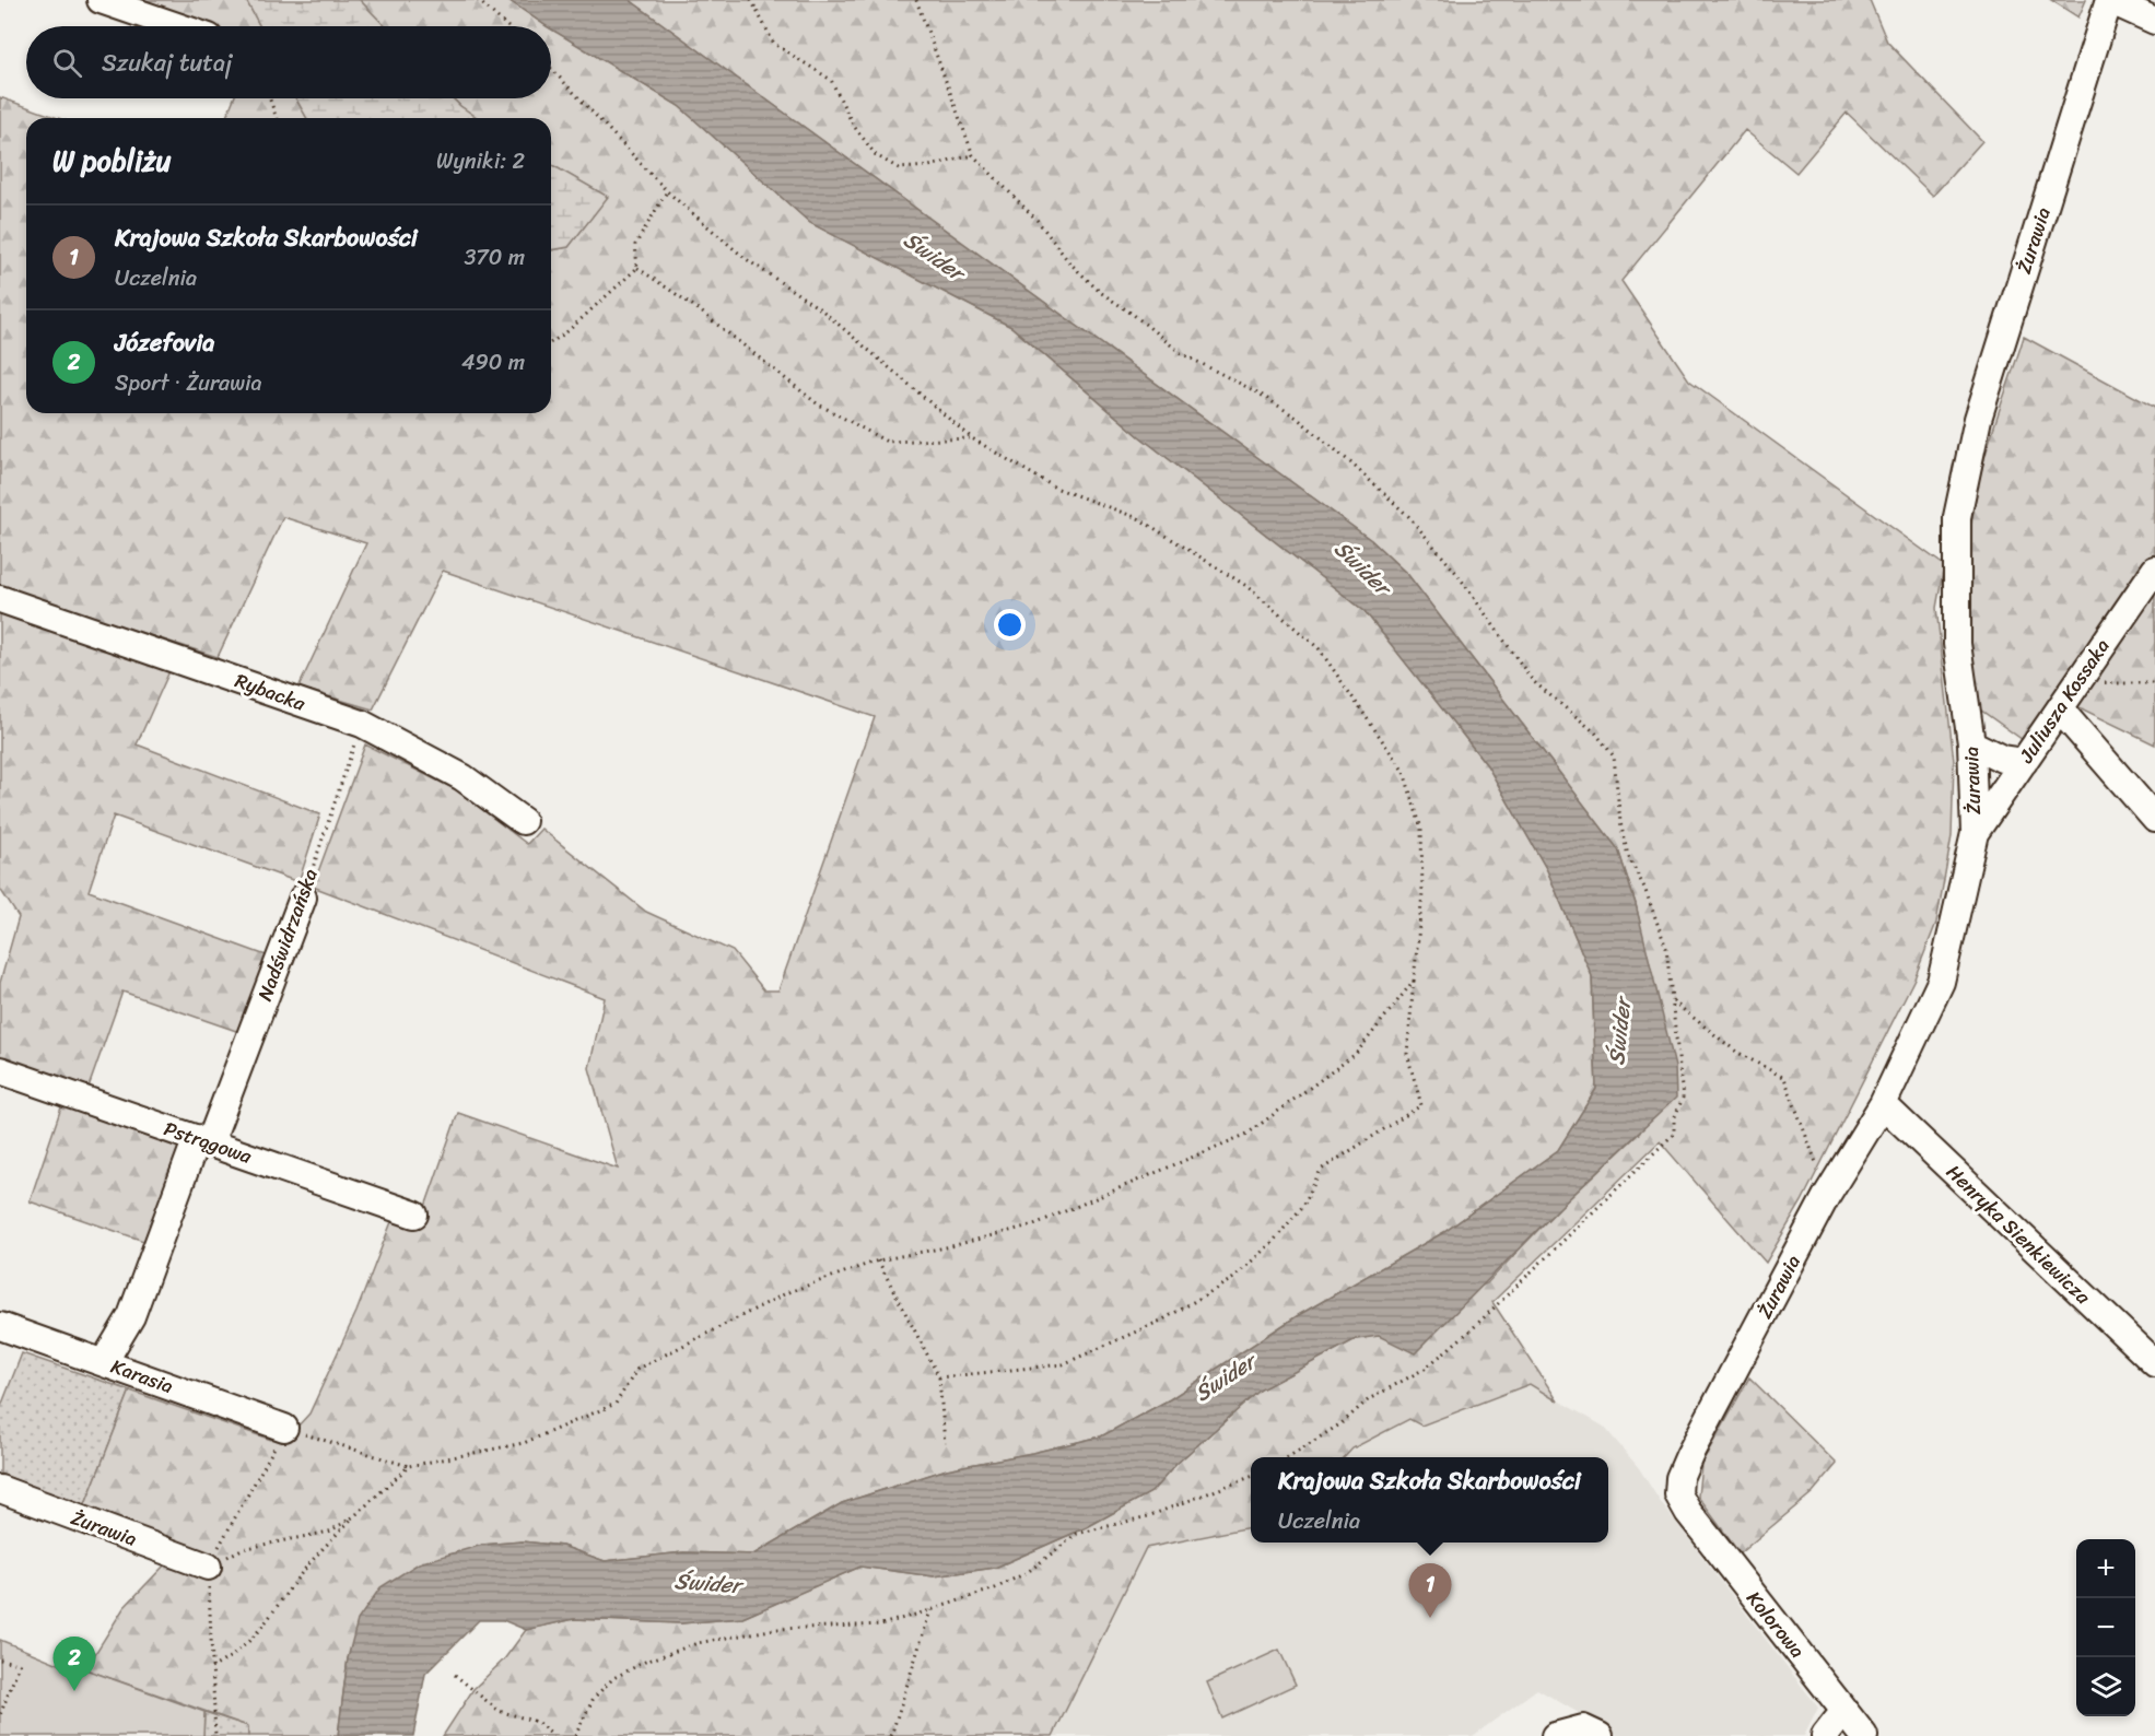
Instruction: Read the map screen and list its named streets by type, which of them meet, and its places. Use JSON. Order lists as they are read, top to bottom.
{
  "streets": {
    "street": [
      "Żurawia",
      "Rybacka",
      "Juliusza Kossaka",
      "Nadświdrzańska",
      "Pstrągowa",
      "Henryka Sienkiewicza",
      "Karasia",
      "Kolorowa"
    ]
  },
  "crossings": [
    ["Żurawia", "Juliusza Kossaka"],
    ["Żurawia", "Henryka Sienkiewicza"],
    ["Żurawia", "Kolorowa"],
    ["Rybacka", "Nadświdrzańska"],
    ["Nadświdrzańska", "Pstrągowa"],
    ["Nadświdrzańska", "Karasia"]
  ],
  "water": ["Świder"],
  "page": {
    "search": "Szukaj tutaj",
    "heading": ["W pobliżu", "Wyniki: 2"],
    "list": [
      {
        "mark": "1",
        "name": "Krajowa Szkoła Skarbowości",
        "note": "Uczelnia",
        "value": "370 m"
      },
      {
        "mark": "2",
        "name": "Józefovia",
        "note": "Sport · Żurawia",
        "value": "490 m"
      }
    ],
    "popup": ["Krajowa Szkoła Skarbowości", "Uczelnia"],
    "map_buttons": ["+", "−"],
    "pins": ["1", "2"]
  }
}
